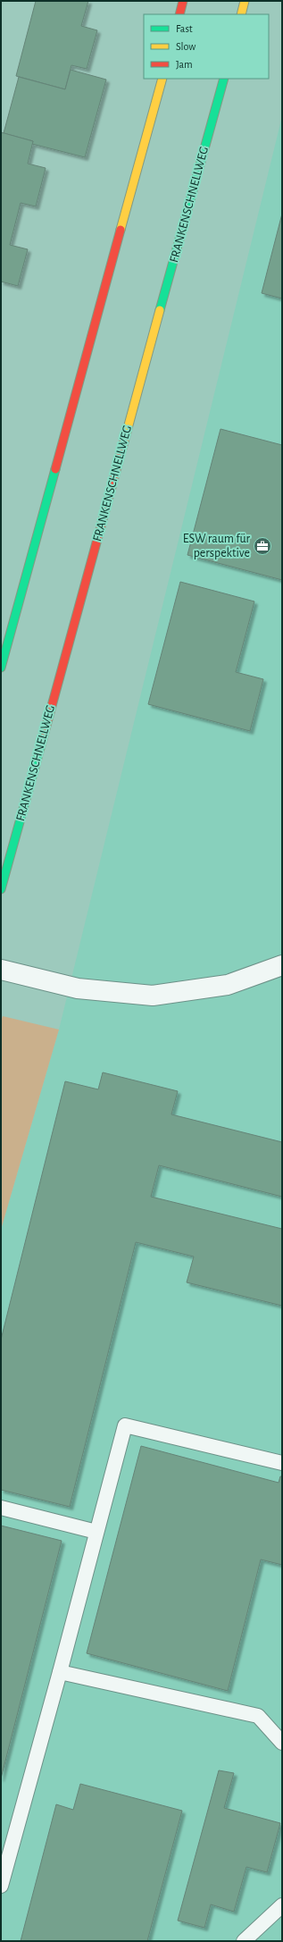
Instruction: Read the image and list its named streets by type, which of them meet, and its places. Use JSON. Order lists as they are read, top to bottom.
{
  "streets": {
    "highway": ["FRANKENSCHNELLWEG"]
  },
  "places": {
    "office": ["ESW raum für perspektive"]
  },
  "legend": ["Fast", "Slow", "Jam"]
}
